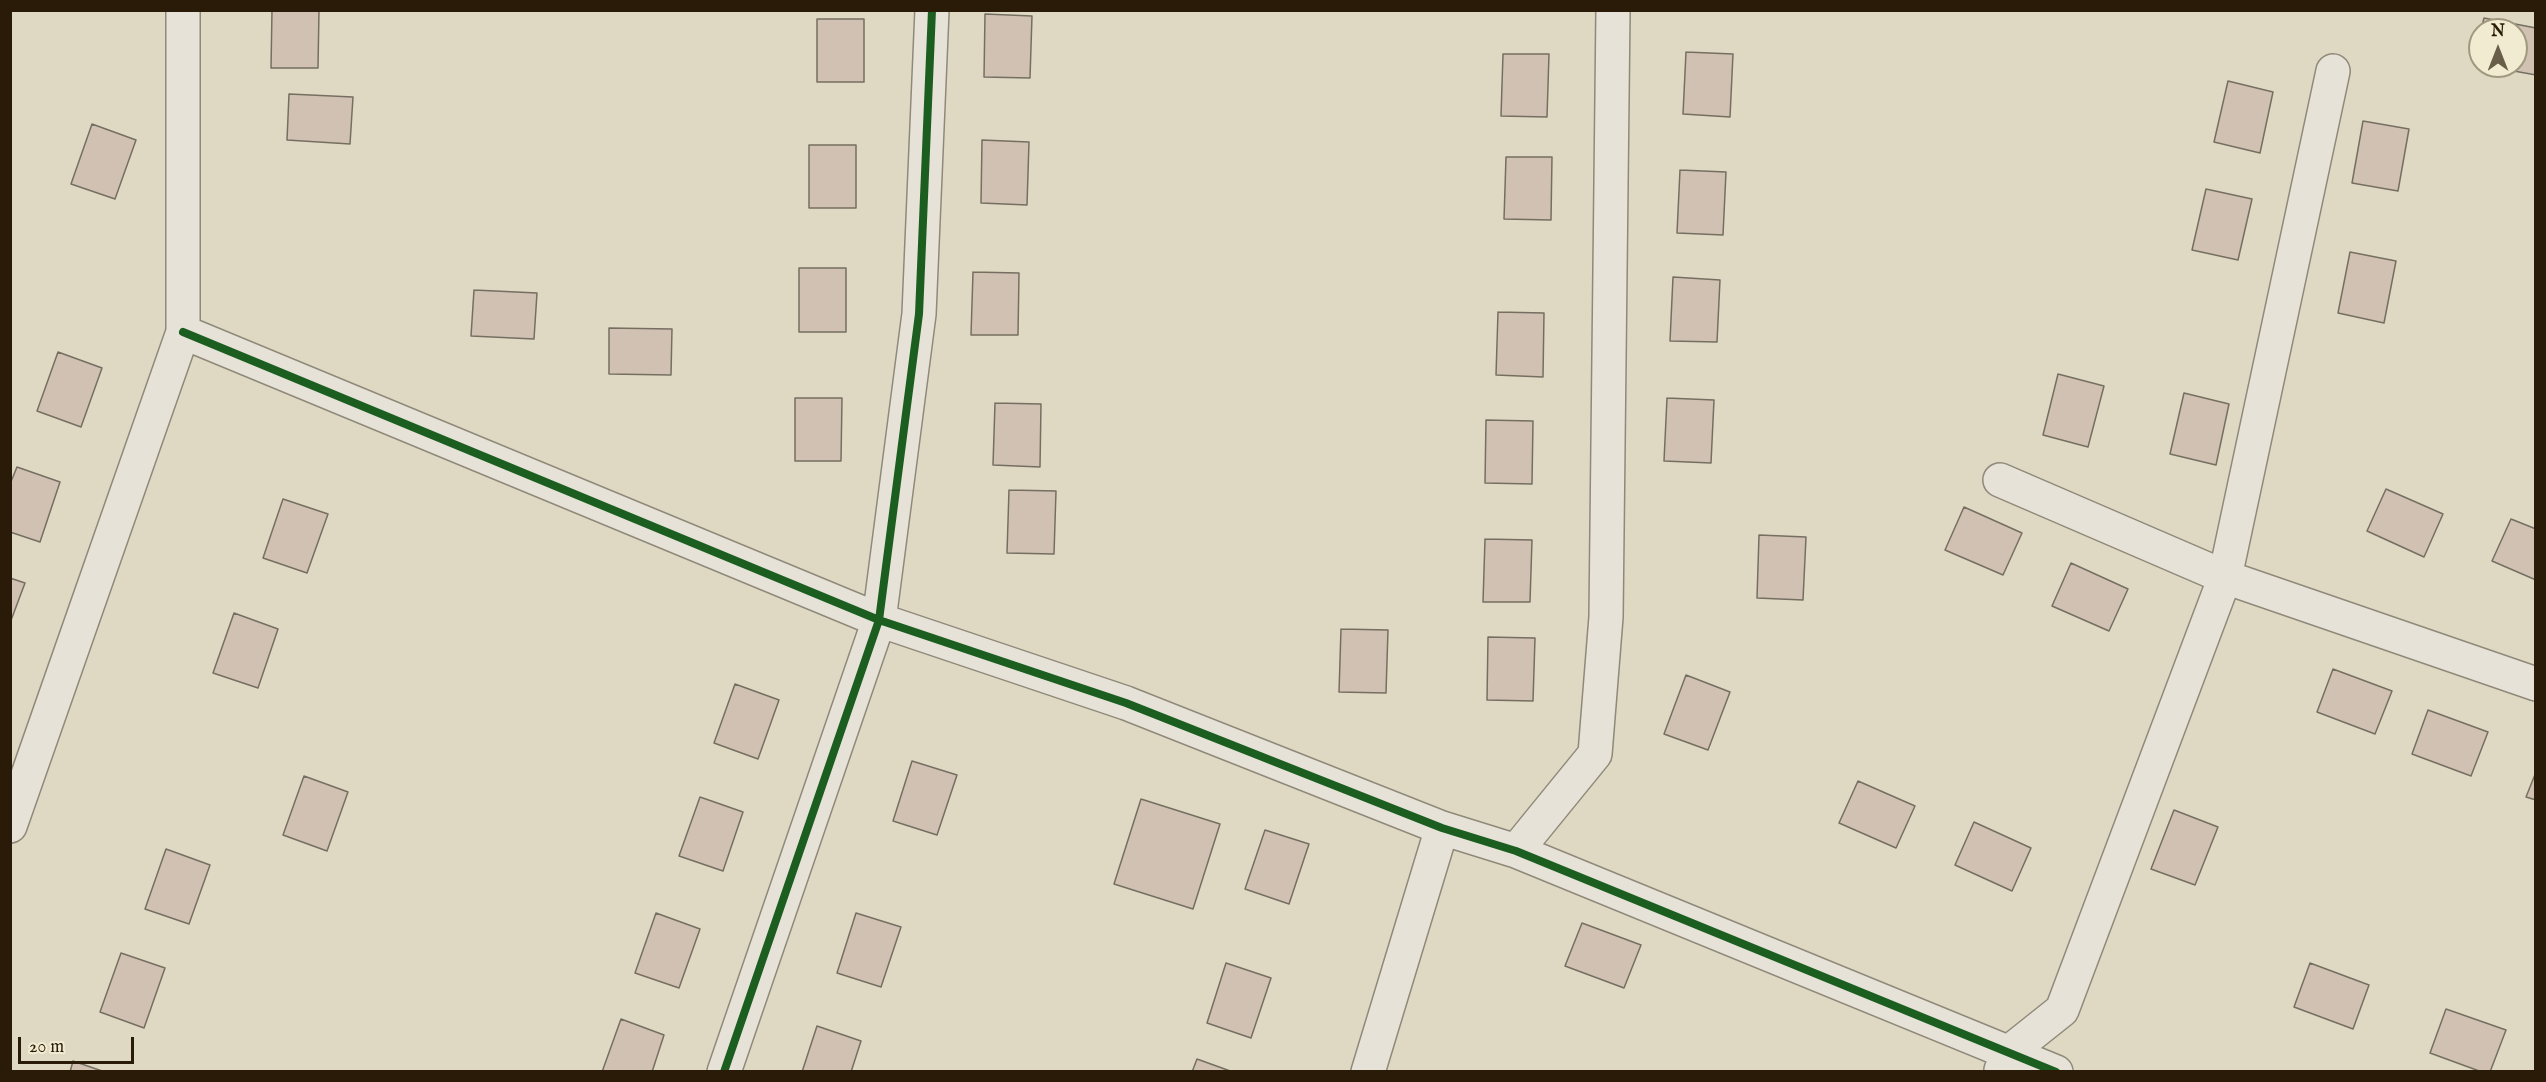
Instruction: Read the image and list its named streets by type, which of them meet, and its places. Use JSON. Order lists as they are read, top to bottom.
{
  "scale_bar": "20 m",
  "north": "top"
}
